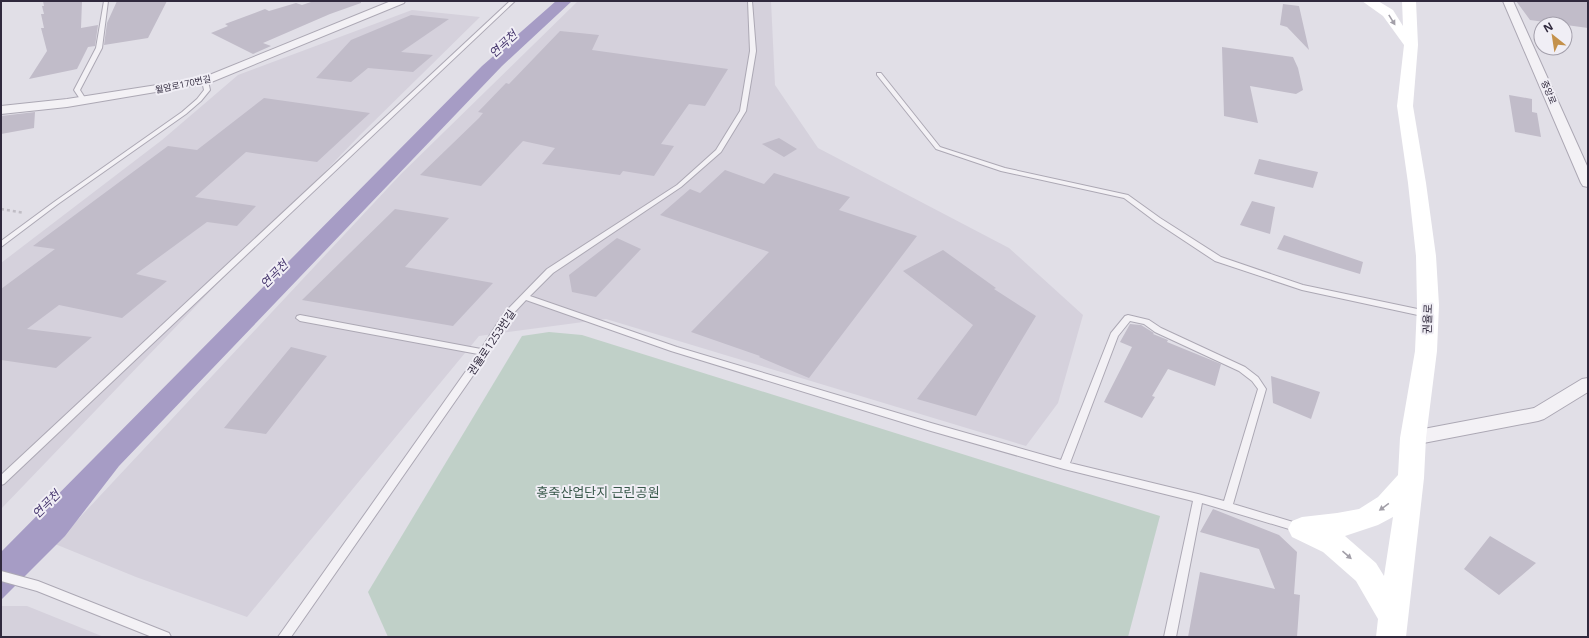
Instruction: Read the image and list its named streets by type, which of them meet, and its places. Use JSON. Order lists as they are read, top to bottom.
{
  "streets": {
    "main road": ["권율로"],
    "street": ["월암로170번길", "중앙로"],
    "lane": ["권율로1253번길"]
  },
  "water": ["연곡천"],
  "parks": ["홍죽산업단지 근린공원"],
  "north": "top left"
}
